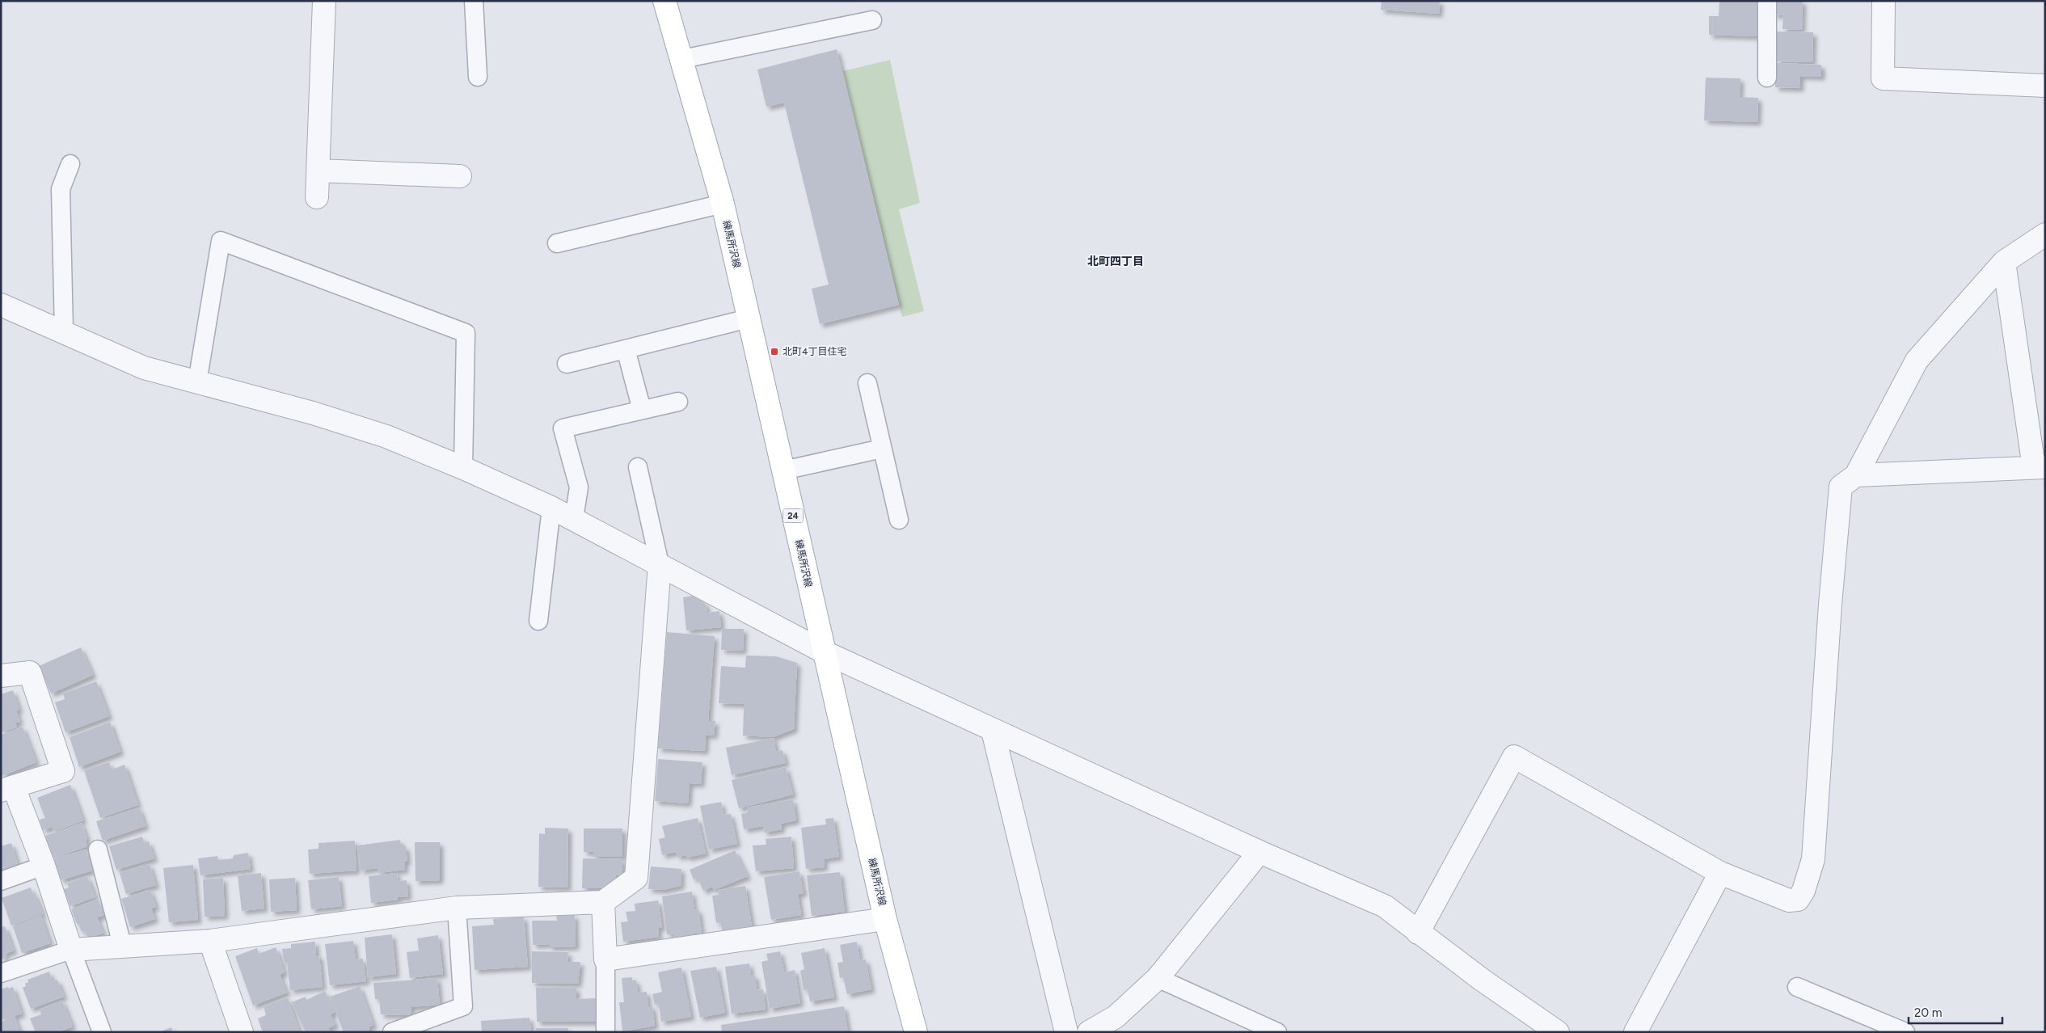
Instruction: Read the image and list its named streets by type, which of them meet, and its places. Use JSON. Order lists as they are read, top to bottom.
{
  "streets": {
    "main road": ["練馬所沢線", "24"]
  },
  "districts": ["北町四丁目"],
  "places": {
    "transit": ["北町4丁目住宅"]
  },
  "scale_bar": "20 m"
}
